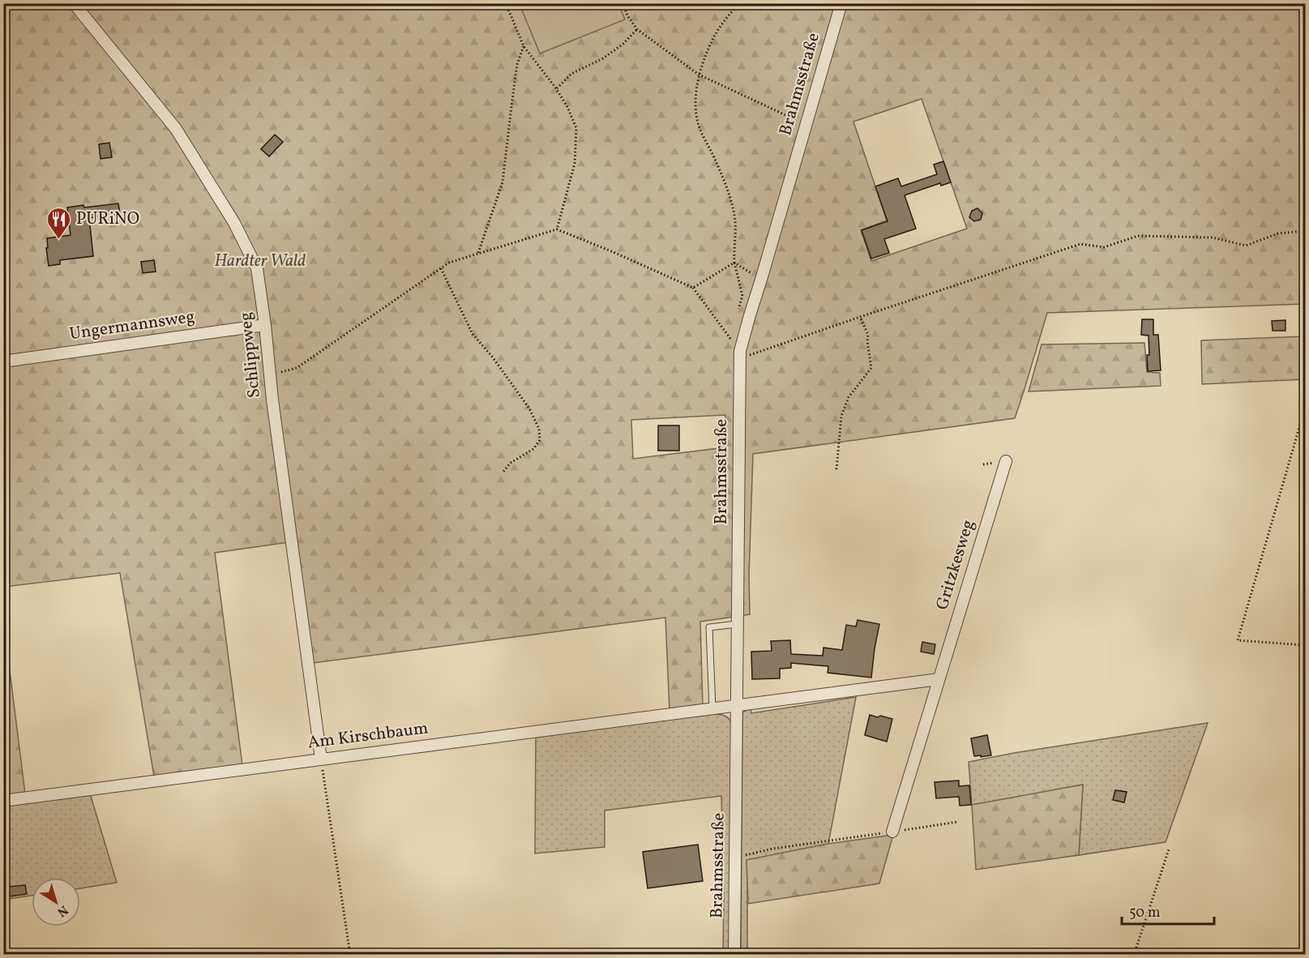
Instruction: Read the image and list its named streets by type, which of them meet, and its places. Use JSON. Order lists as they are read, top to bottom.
{
  "streets": {
    "street": [
      "Brahmsstraße",
      "Ungermannsweg",
      "Schlippweg",
      "Gritzkesweg",
      "Am Kirschbaum"
    ]
  },
  "crossings": [
    ["Brahmsstraße", "Am Kirschbaum"],
    ["Ungermannsweg", "Schlippweg"],
    ["Schlippweg", "Am Kirschbaum"]
  ],
  "parks": ["Hardter Wald"],
  "places": {
    "restaurant": ["PURiNO"]
  },
  "scale_bar": "50 m",
  "north": "bottom right"
}
